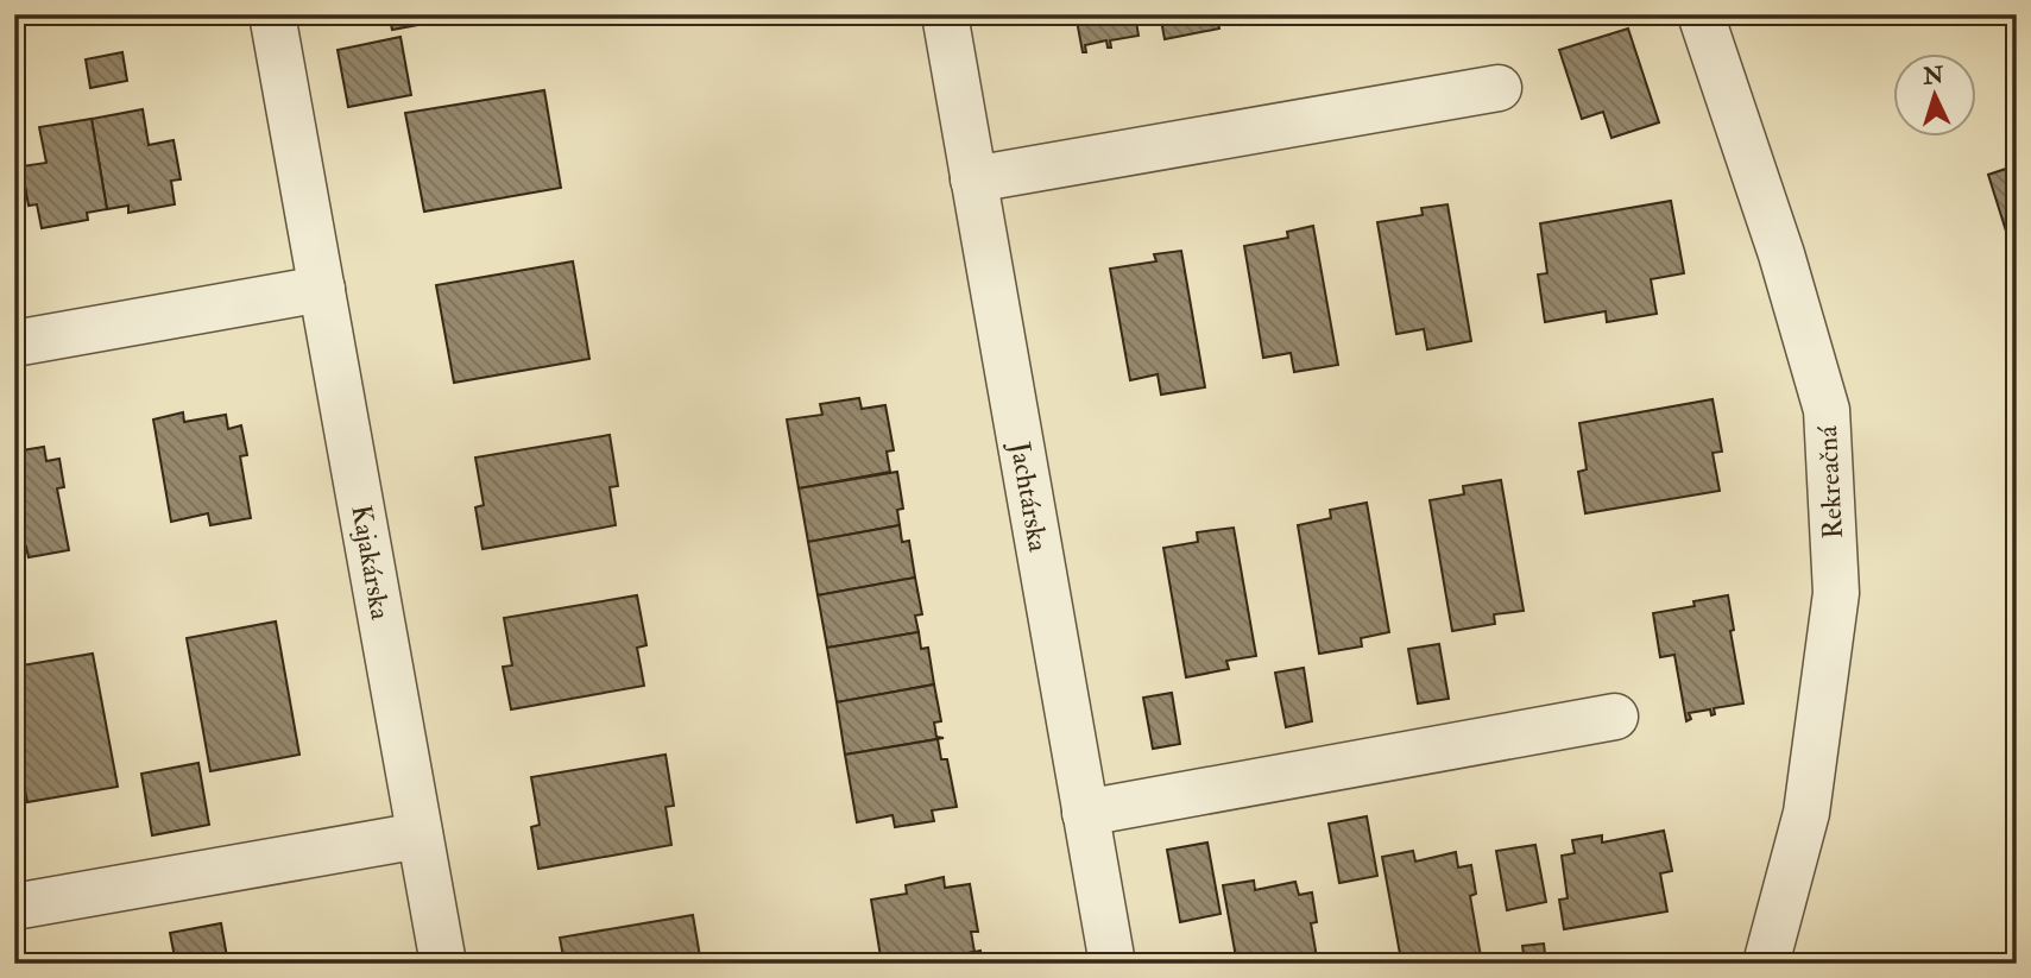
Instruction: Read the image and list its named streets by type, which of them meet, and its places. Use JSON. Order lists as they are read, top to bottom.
{
  "streets": {
    "street": ["Rekreačná", "Jachtárska", "Kajakárska"]
  },
  "north": "top"
}
